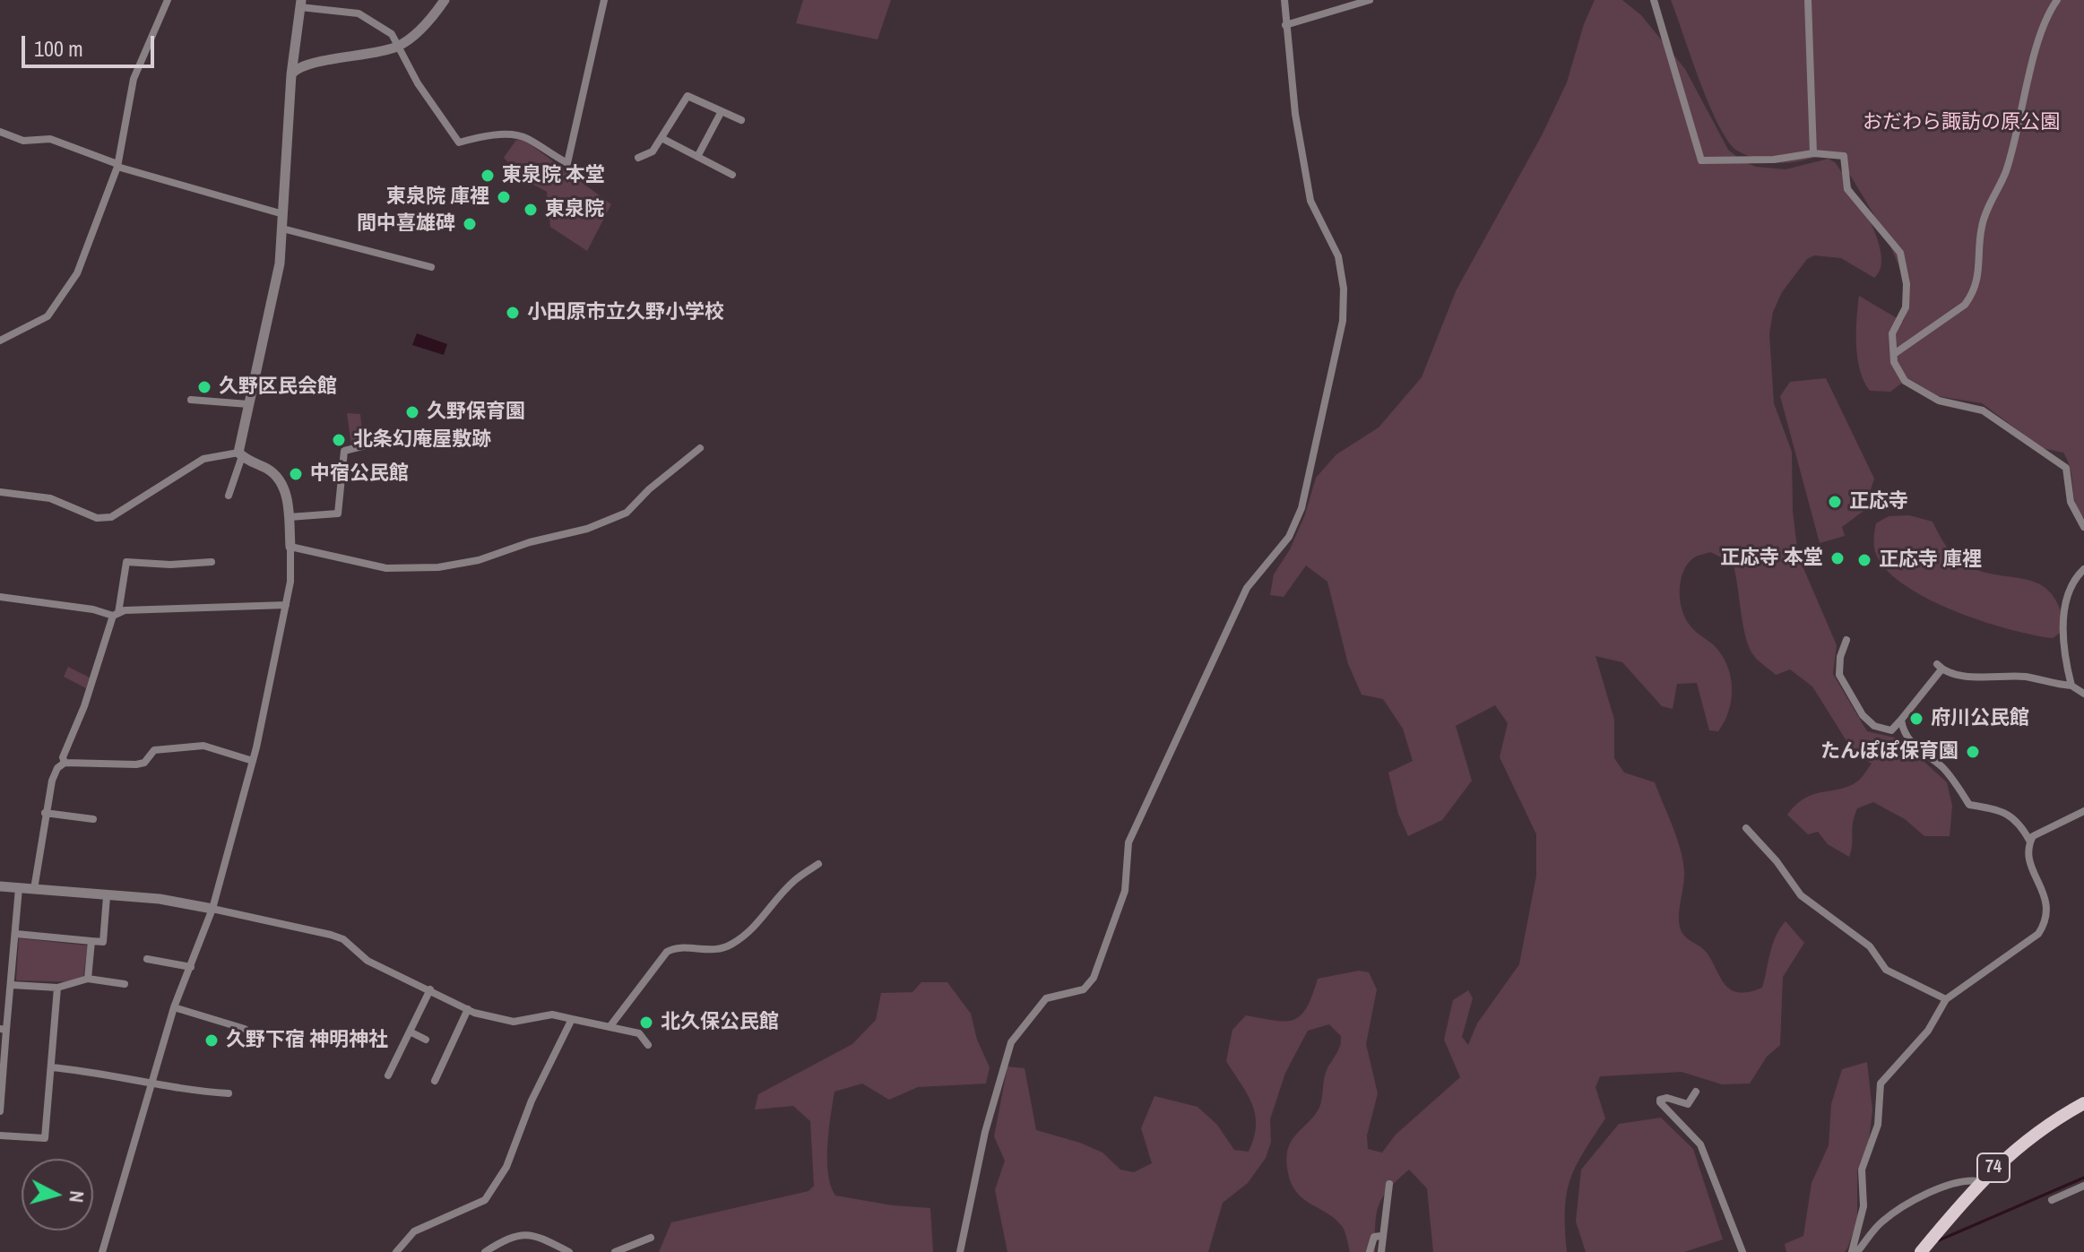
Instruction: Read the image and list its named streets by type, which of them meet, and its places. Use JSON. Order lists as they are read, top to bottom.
{
  "streets": {
    "main road": ["74"]
  },
  "parks": ["おだわら諏訪の原公園"],
  "places": [
    "東泉院 本堂",
    "東泉院 庫裡",
    "東泉院",
    "間中喜雄碑",
    "小田原市立久野小学校",
    "久野区民会館",
    "久野保育園",
    "北条幻庵屋敷跡",
    "中宿公民館",
    "正応寺",
    "正応寺 本堂",
    "正応寺 庫裡",
    "府川公民館",
    "たんぽぽ保育園",
    "北久保公民館",
    "久野下宿 神明神社"
  ],
  "scale_bar": "100 m",
  "north": "right"
}
